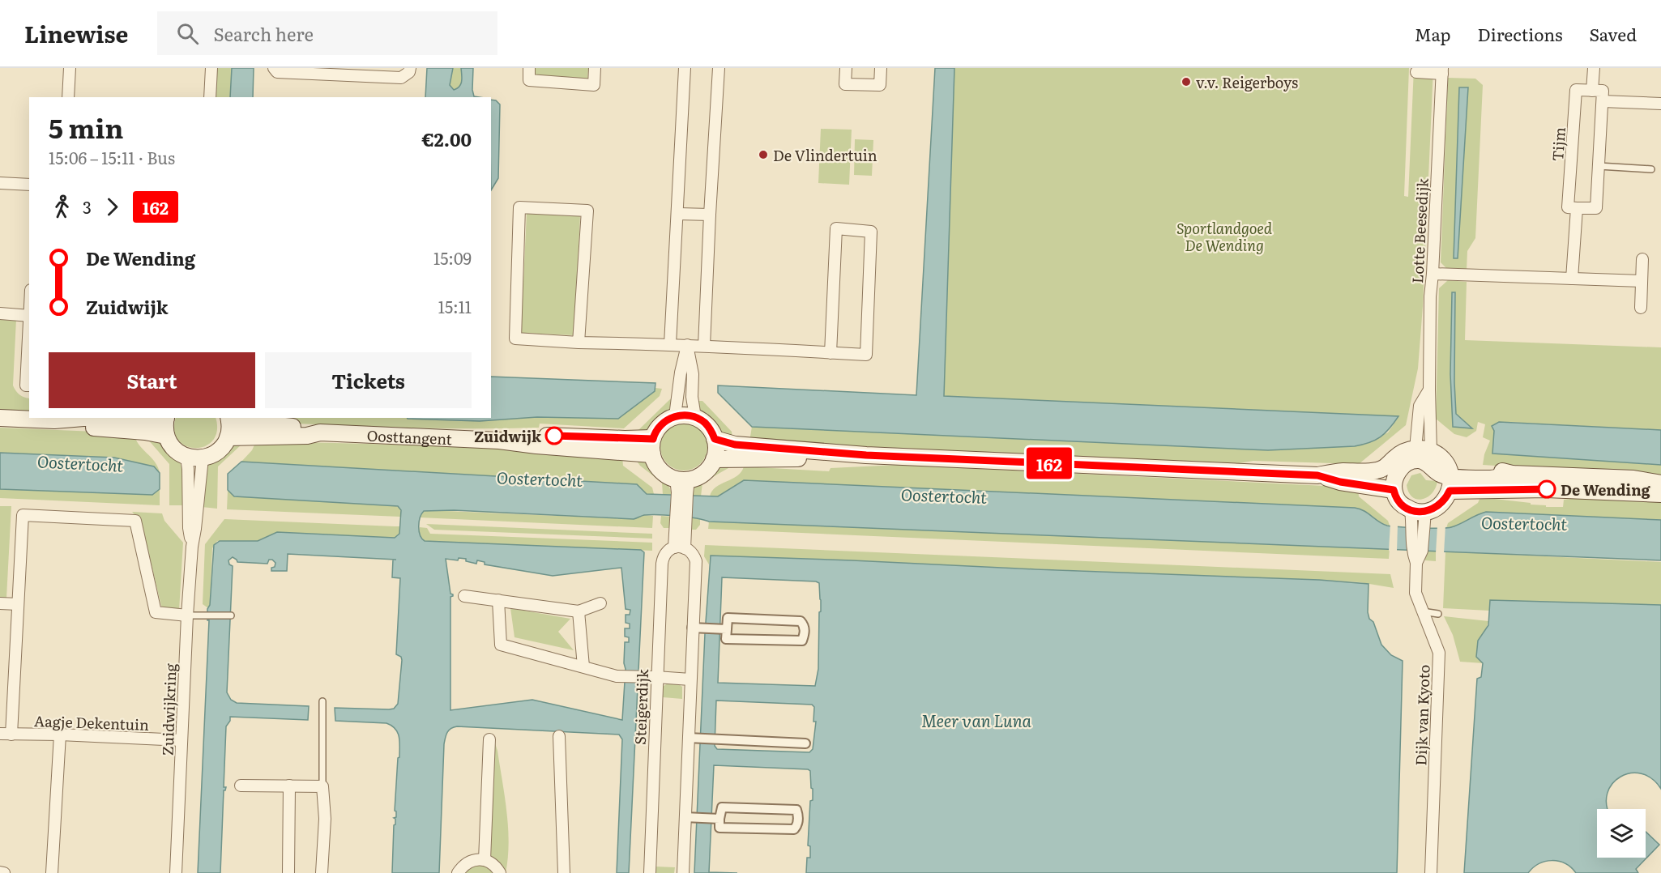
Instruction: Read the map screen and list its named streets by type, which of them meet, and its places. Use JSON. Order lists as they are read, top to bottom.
{
  "streets": {
    "main road": ["Oosttangent"],
    "street": [
      "Tijm",
      "Lotte Beesedijk",
      "Steigerdijk",
      "Zuidwijkring",
      "Dijk van Kyoto",
      "Aagje Dekentuin"
    ]
  },
  "crossings": [
    ["Zuidwijkring", "Aagje Dekentuin"]
  ],
  "water": ["Oostertocht", "Meer van Luna"],
  "parks": ["Sportlandgoed De Wending"],
  "places": [
    "v.v. Reigerboys",
    "De Vlindertuin",
    "Zuidwijk",
    "De Wending"
  ],
  "lines": ["bus line 162"],
  "page": {
    "header": "Linewise",
    "search": "Search here",
    "nav": ["Map", "Directions", "Saved"],
    "on_map": "162",
    "heading": ["5 min", "15:06 – 15:11 · Bus", "€2.00"],
    "legs": ["3", "162"],
    "list": [
      {
        "name": "De Wending",
        "value": "15:09"
      },
      {
        "name": "Zuidwijk",
        "value": "15:11"
      }
    ],
    "buttons": ["Start", "Tickets"]
  }
}
